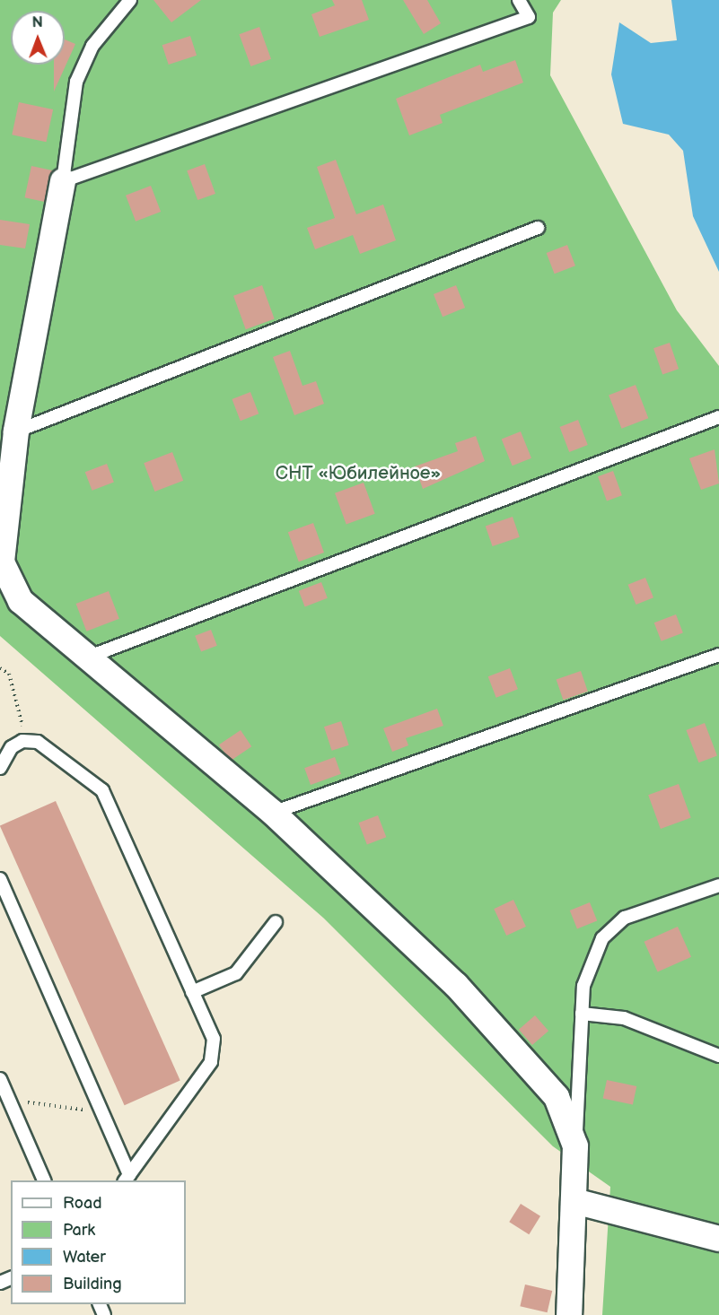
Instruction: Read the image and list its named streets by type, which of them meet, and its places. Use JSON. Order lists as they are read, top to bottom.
{
  "parks": ["СНТ «Юбилейное»"],
  "legend": [
    "Road",
    "Park",
    "Water",
    "Building"
  ],
  "north": "top"
}
